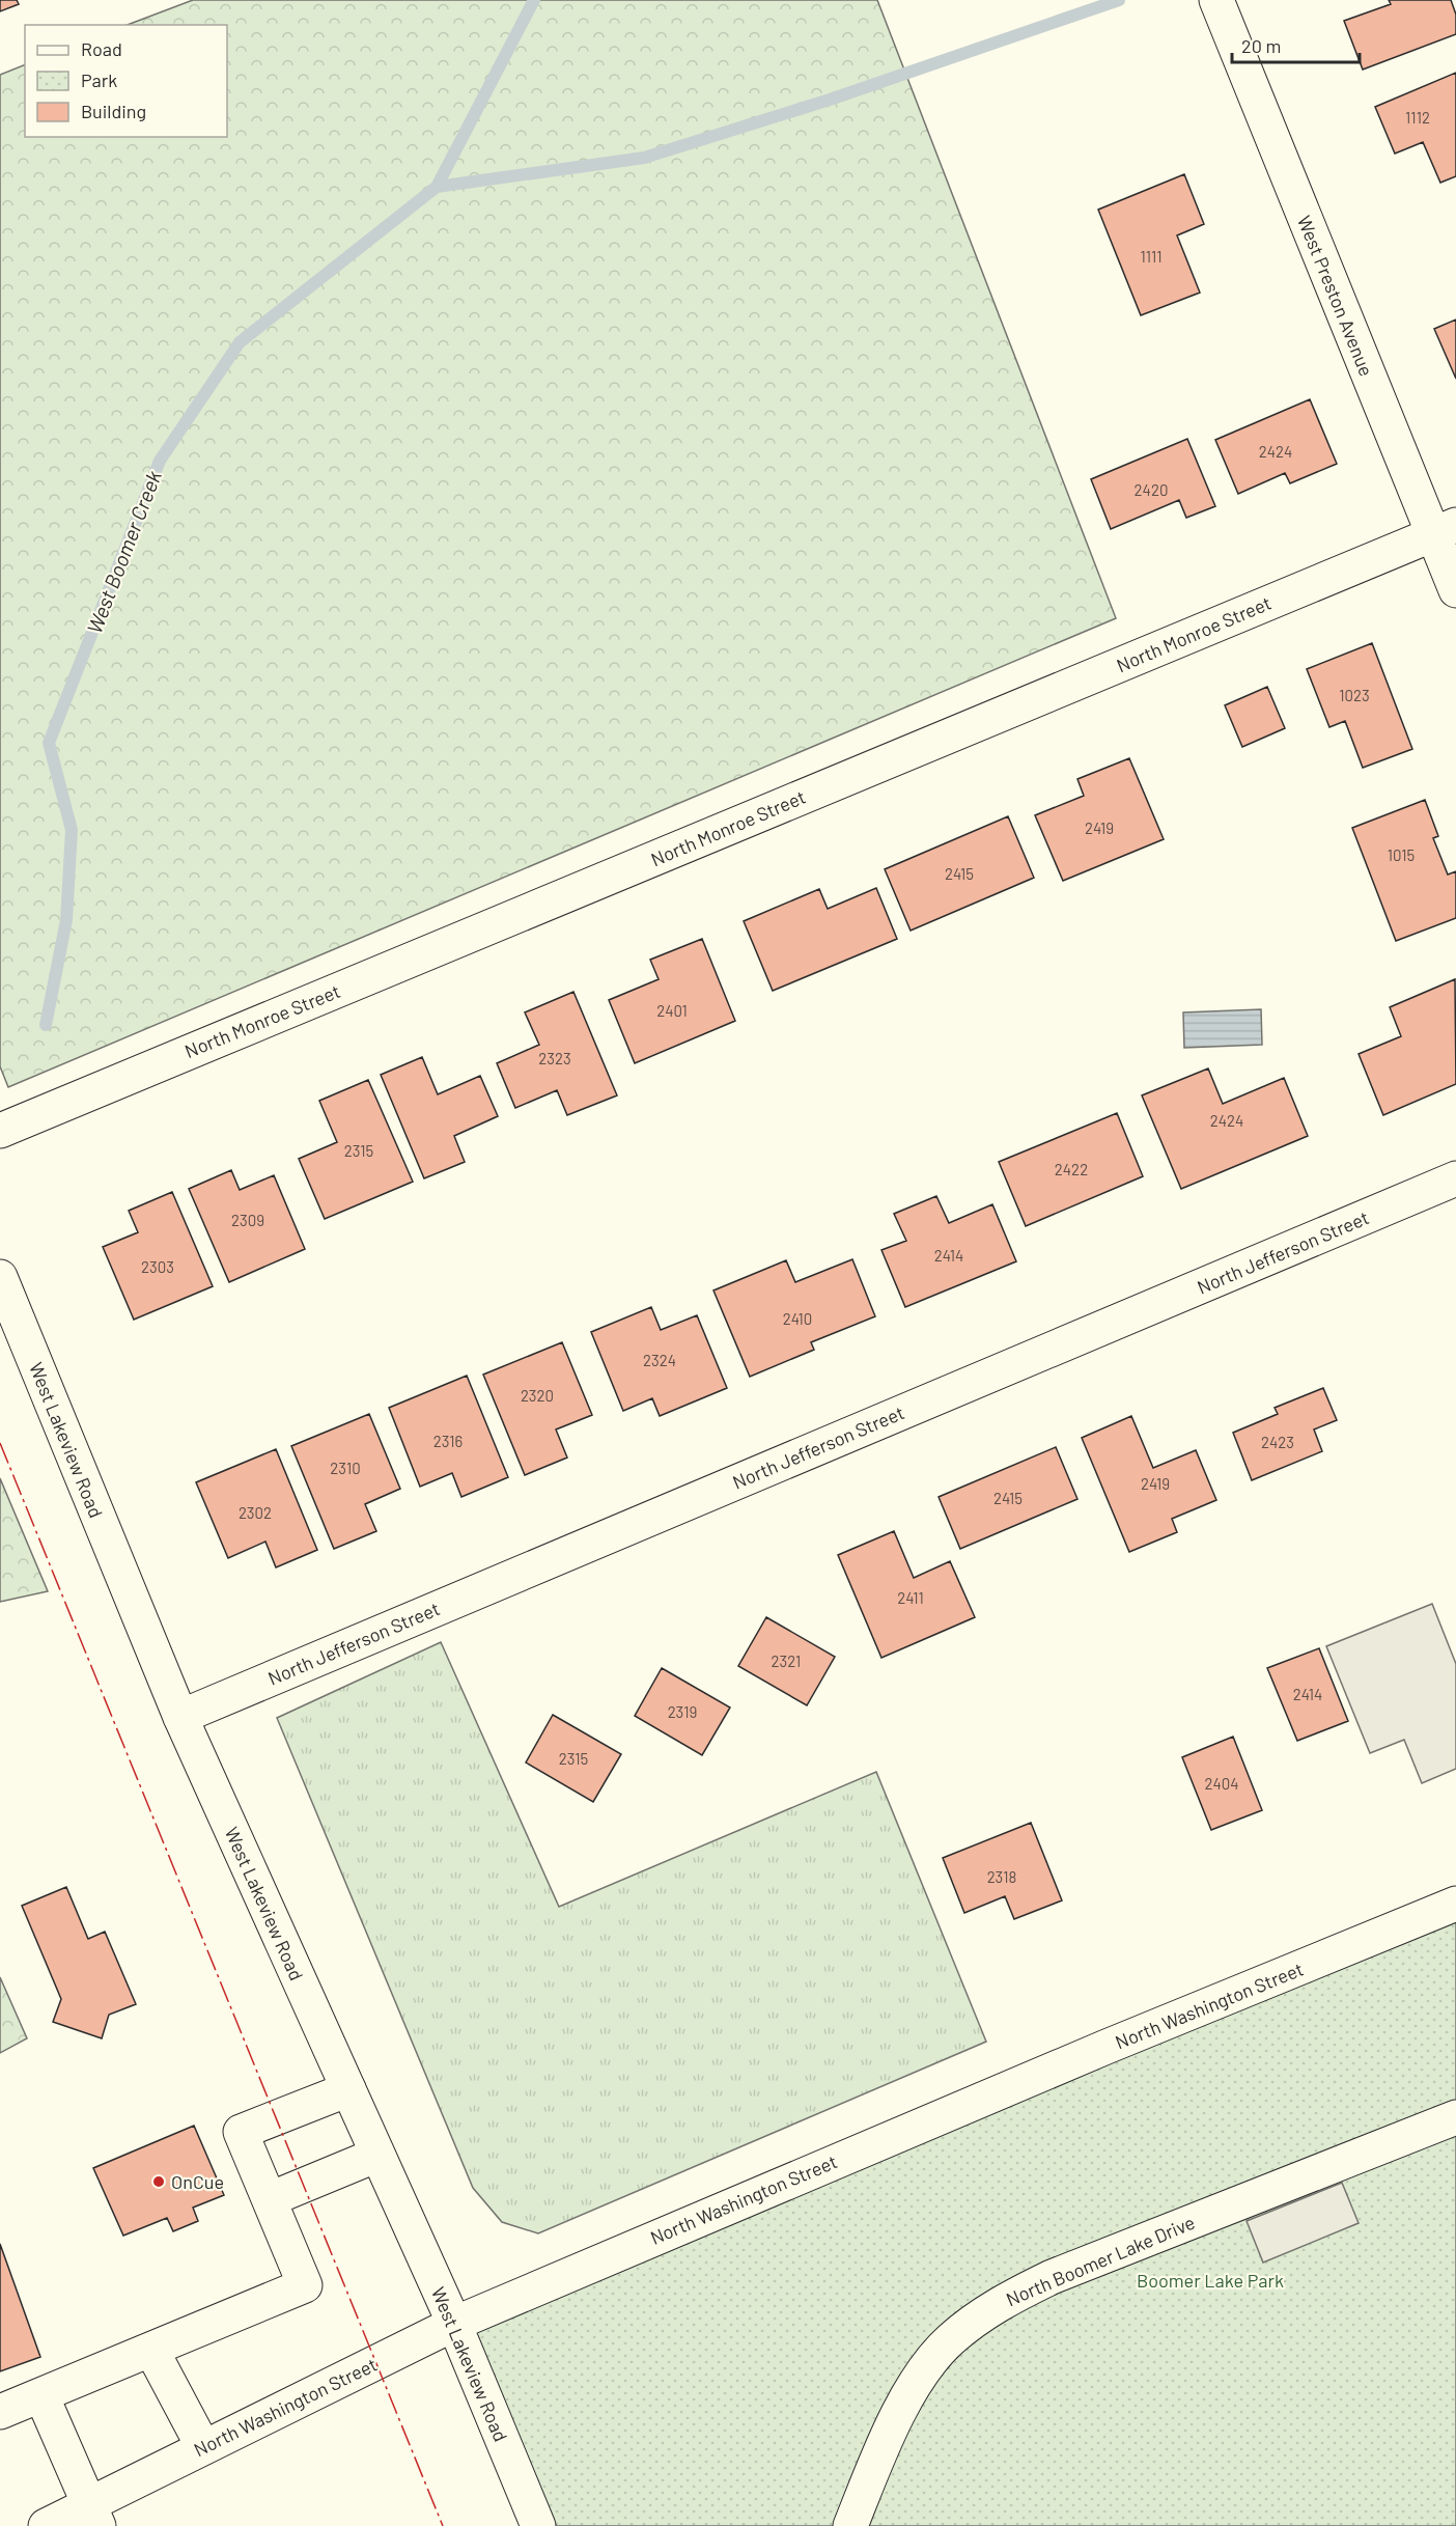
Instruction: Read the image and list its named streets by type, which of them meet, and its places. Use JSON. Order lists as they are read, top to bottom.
{
  "streets": {
    "street": [
      "West Preston Avenue",
      "North Monroe Street",
      "North Jefferson Street",
      "West Lakeview Road",
      "North Washington Street",
      "North Boomer Lake Drive"
    ]
  },
  "crossings": [
    ["West Preston Avenue", "North Monroe Street"],
    ["North Jefferson Street", "West Lakeview Road"],
    ["West Lakeview Road", "North Washington Street"]
  ],
  "water": ["West Boomer Creek"],
  "parks": ["Boomer Lake Park"],
  "places": ["OnCue"],
  "house_numbers": [
    "1112",
    "1111",
    "2424",
    "2420",
    "1023",
    "2419",
    "1015",
    "2415",
    "2401",
    "2323",
    "2424",
    "2315",
    "2422",
    "2309",
    "2414",
    "2303",
    "2410",
    "2324",
    "2320",
    "2316",
    "2423",
    "2310",
    "2419",
    "2415",
    "2302",
    "2411",
    "2321",
    "2414",
    "2319",
    "2315",
    "2404",
    "2318"
  ],
  "legend": ["Road", "Park", "Building"],
  "scale_bar": "20 m"
}
